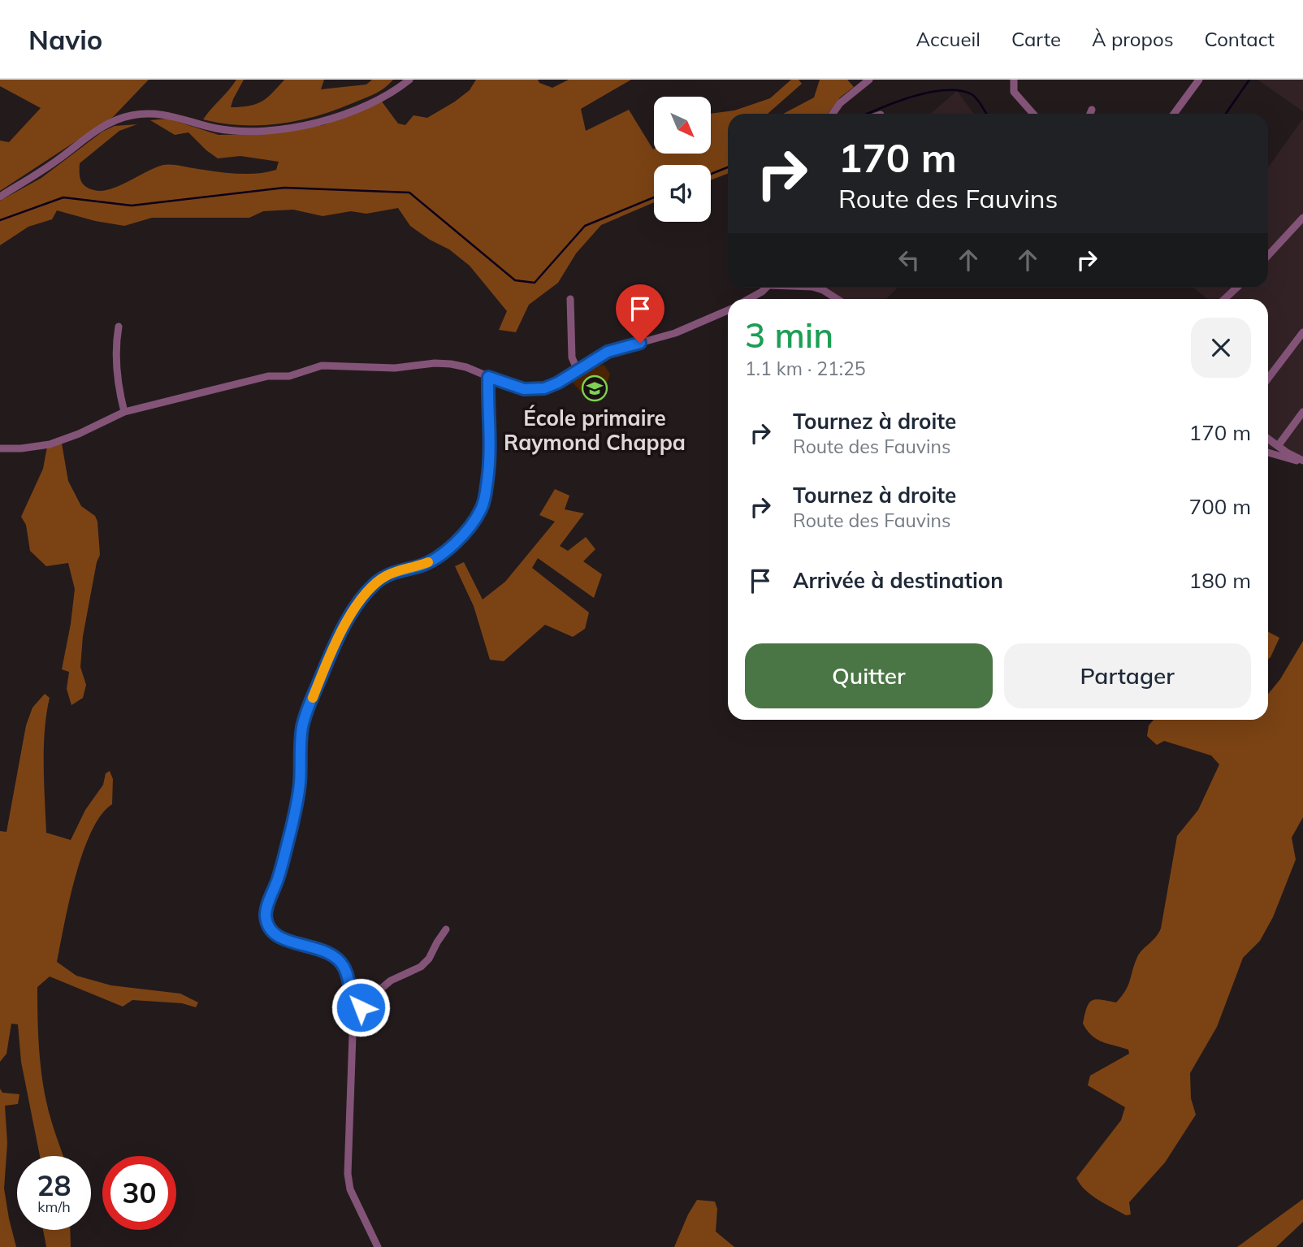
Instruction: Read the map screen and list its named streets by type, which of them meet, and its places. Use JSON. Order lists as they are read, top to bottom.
{
  "places": {
    "school or university": ["École primaire Raymond Chappa"]
  },
  "north": "bottom right",
  "page": {
    "header": "Navio",
    "nav": [
      "Accueil",
      "Carte",
      "À propos",
      "Contact"
    ],
    "turn": ["170 m", "Route des Fauvins"],
    "heading": ["3 min", "1.1 km · 21:25"],
    "list": [
      {
        "name": "Tournez à droite",
        "note": "Route des Fauvins",
        "value": "170 m"
      },
      {
        "name": "Tournez à droite",
        "note": "Route des Fauvins",
        "value": "700 m"
      },
      {
        "name": "Arrivée à destination",
        "value": "180 m"
      }
    ],
    "buttons": ["Quitter", "Partager"],
    "speed": "28 km/h",
    "limit": "30"
  }
}
